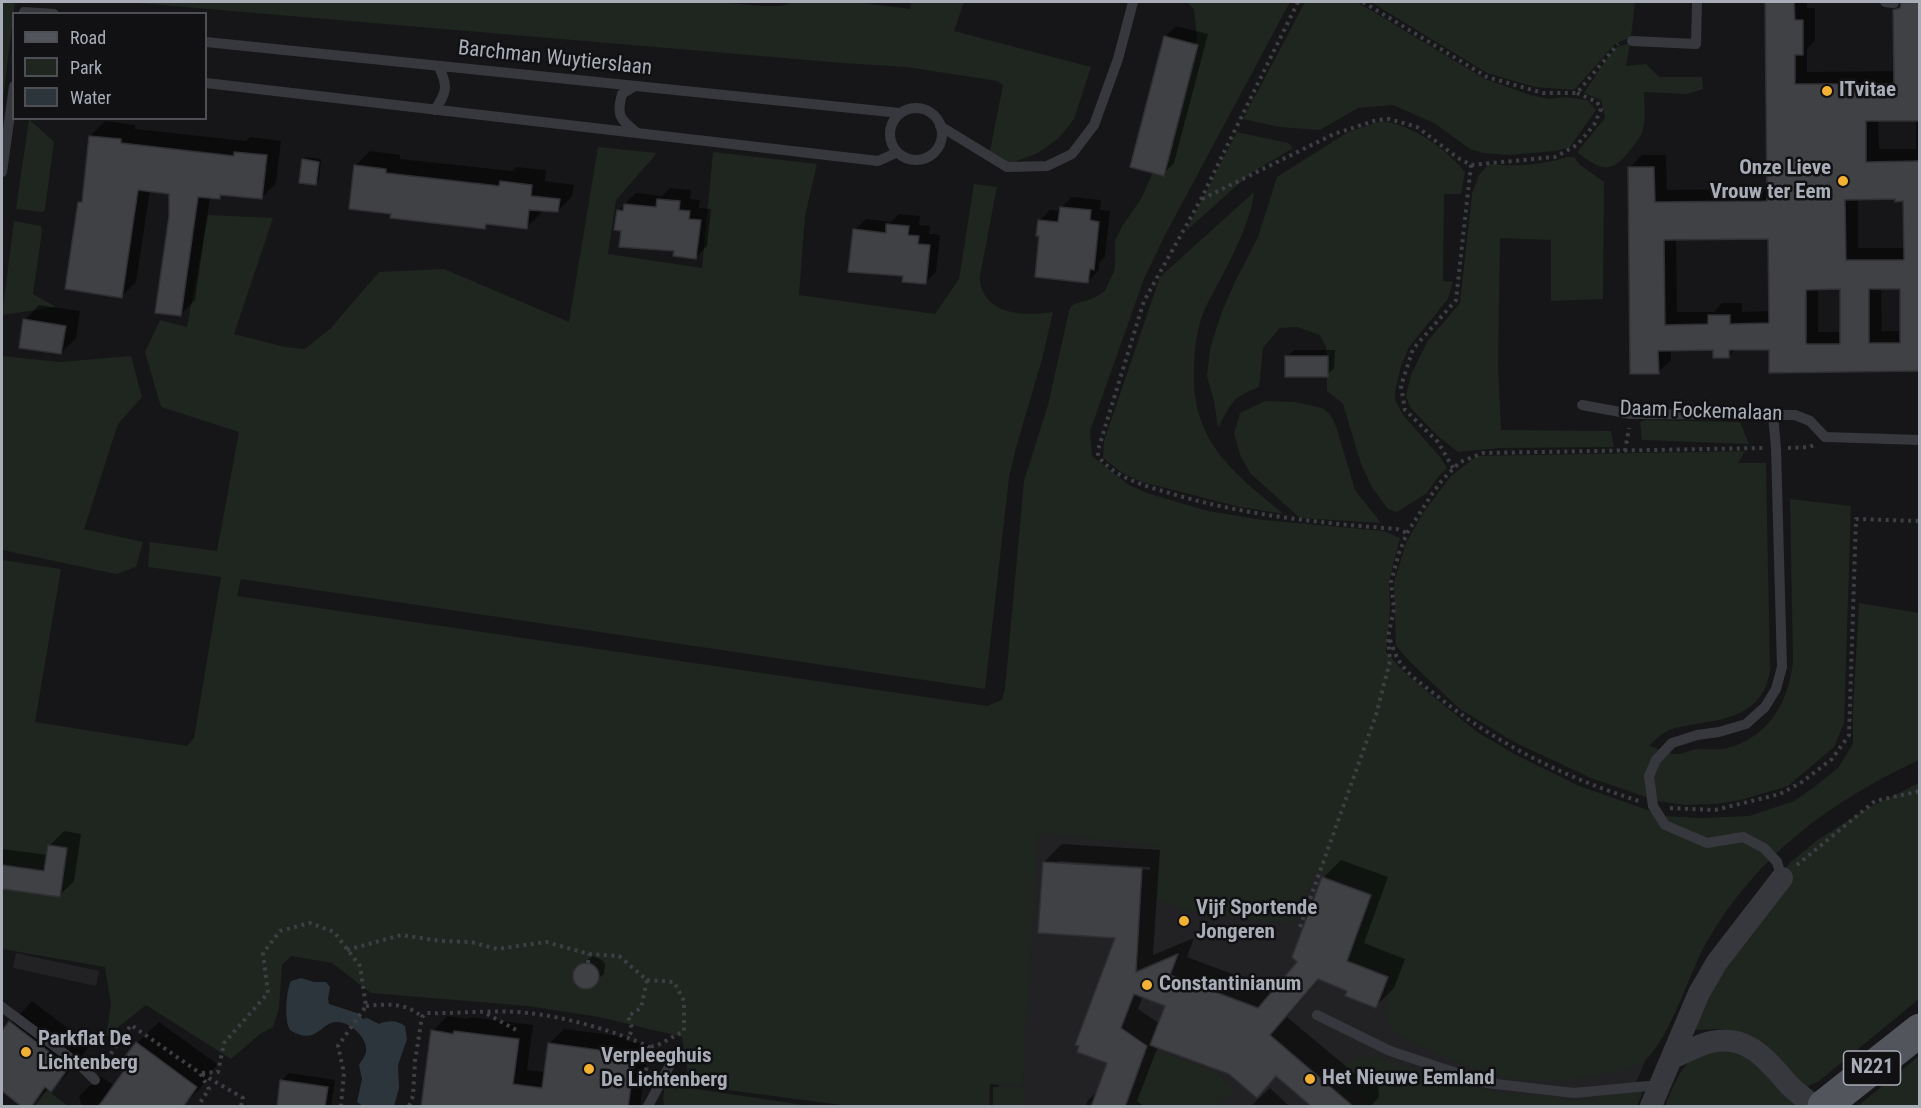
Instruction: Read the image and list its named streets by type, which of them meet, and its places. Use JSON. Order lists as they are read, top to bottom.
{
  "streets": {
    "main road": ["N221"],
    "lane": ["Barchman Wuytierslaan", "Daam Fockemalaan"]
  },
  "places": [
    "ITvitae",
    "Onze Lieve Vrouw ter Eem",
    "Vijf Sportende Jongeren",
    "Constantinianum",
    "Parkflat De Lichtenberg",
    "Verpleeghuis De Lichtenberg",
    "Het Nieuwe Eemland"
  ],
  "legend": ["Road", "Park", "Water"]
}
